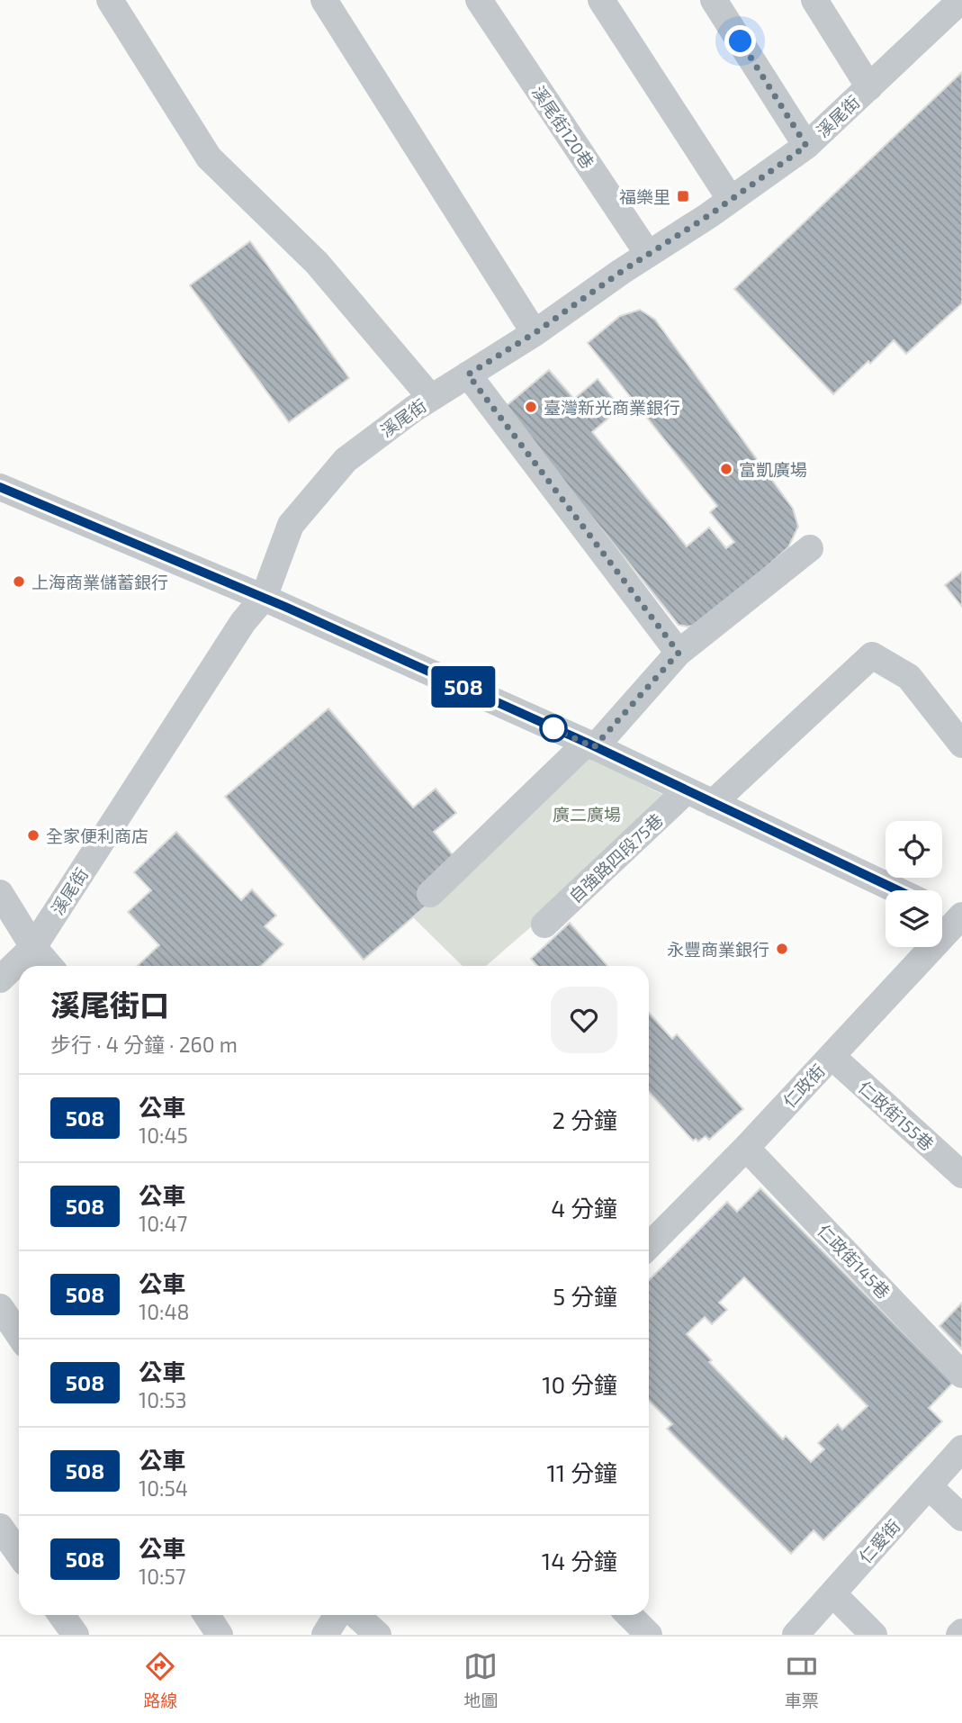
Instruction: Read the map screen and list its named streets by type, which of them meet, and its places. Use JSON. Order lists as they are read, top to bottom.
{
  "streets": {
    "street": [
      "溪尾街",
      "溪尾街120巷",
      "自強路四段75巷",
      "仁政街",
      "仁政街155巷",
      "仁政街145巷",
      "仁愛街"
    ]
  },
  "crossings": [
    ["溪尾街", "溪尾街120巷"],
    ["仁政街", "仁政街155巷"],
    ["仁政街", "仁政街145巷"]
  ],
  "parks": ["廣二廣場"],
  "places": {
    "transit": ["福樂里"],
    "other": [
      "臺灣新光商業銀行",
      "富凱廣場",
      "上海商業儲蓄銀行",
      "全家便利商店",
      "永豐商業銀行"
    ]
  },
  "lines": ["bus line 508"],
  "page": {
    "on_map": "508",
    "heading": ["溪尾街口", "步行 · 4 分鐘 · 260 m"],
    "list": [
      {
        "mark": "508",
        "name": "公車",
        "note": "10:45",
        "value": "2 分鐘"
      },
      {
        "mark": "508",
        "name": "公車",
        "note": "10:47",
        "value": "4 分鐘"
      },
      {
        "mark": "508",
        "name": "公車",
        "note": "10:48",
        "value": "5 分鐘"
      },
      {
        "mark": "508",
        "name": "公車",
        "note": "10:53",
        "value": "10 分鐘"
      },
      {
        "mark": "508",
        "name": "公車",
        "note": "10:54",
        "value": "11 分鐘"
      },
      {
        "mark": "508",
        "name": "公車",
        "note": "10:57",
        "value": "14 分鐘"
      }
    ],
    "tabs": ["路線", "地圖", "車票"]
  }
}
